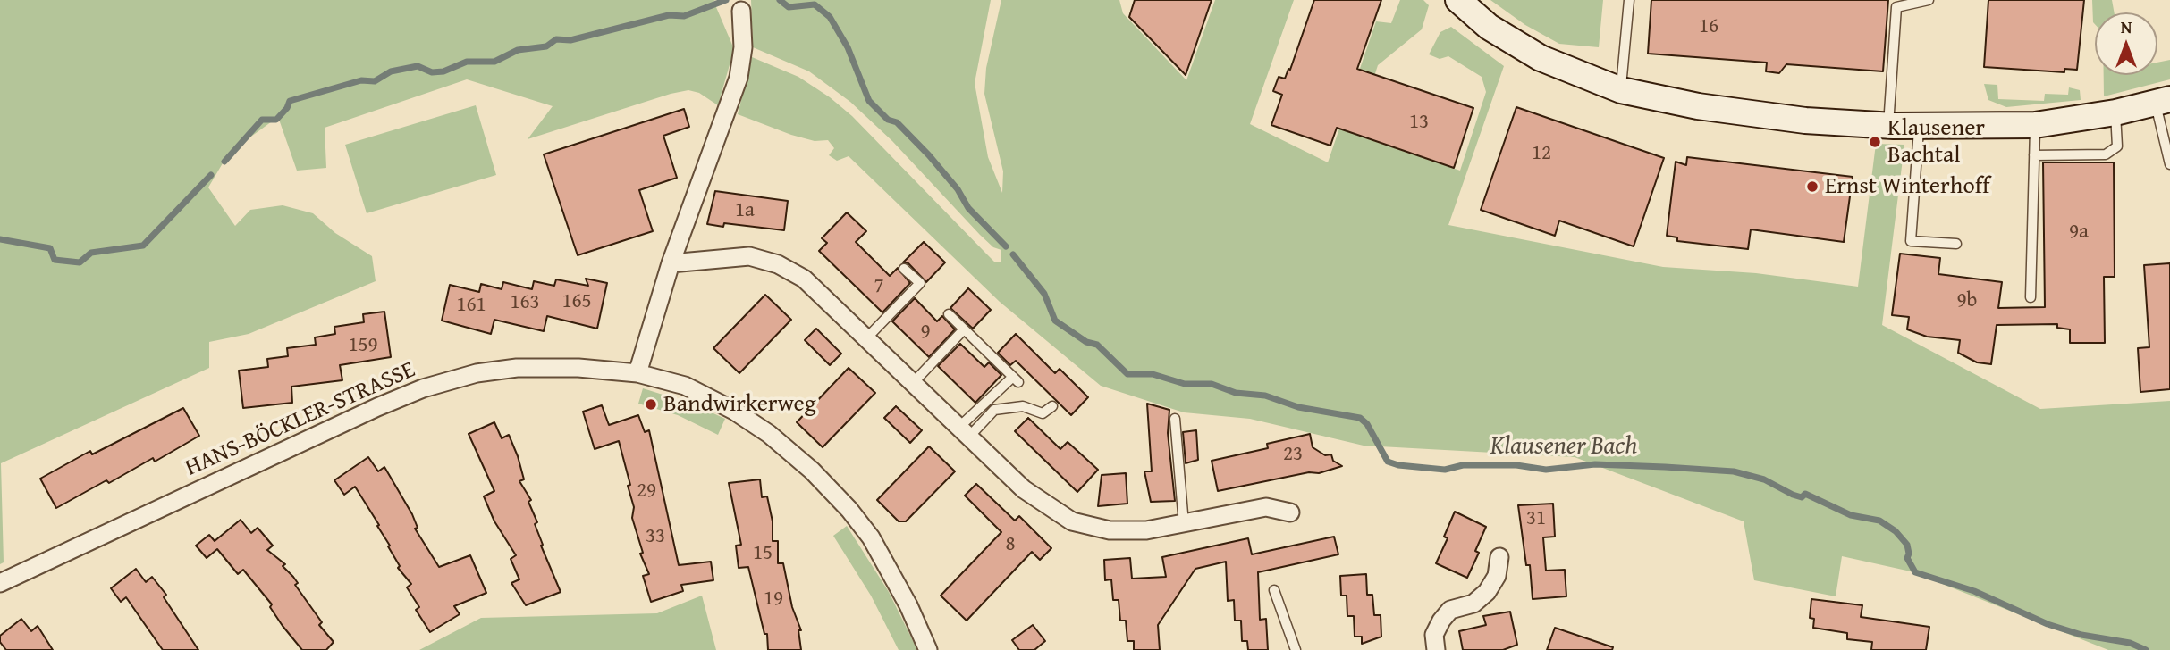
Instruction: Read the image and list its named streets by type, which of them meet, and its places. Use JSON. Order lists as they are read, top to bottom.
{
  "streets": {
    "street": ["HANS-BÖCKLER-STRASSE"]
  },
  "water": ["Klausener Bach"],
  "places": ["Klausener Bachtal", "Ernst Winterhoff", "Bandwirkerweg"],
  "house_numbers": [
    "16",
    "13",
    "12",
    "1a",
    "9a",
    "7",
    "9b",
    "165",
    "163",
    "161",
    "9",
    "159",
    "23",
    "29",
    "31",
    "33",
    "8",
    "15",
    "19"
  ],
  "north": "top"
}
